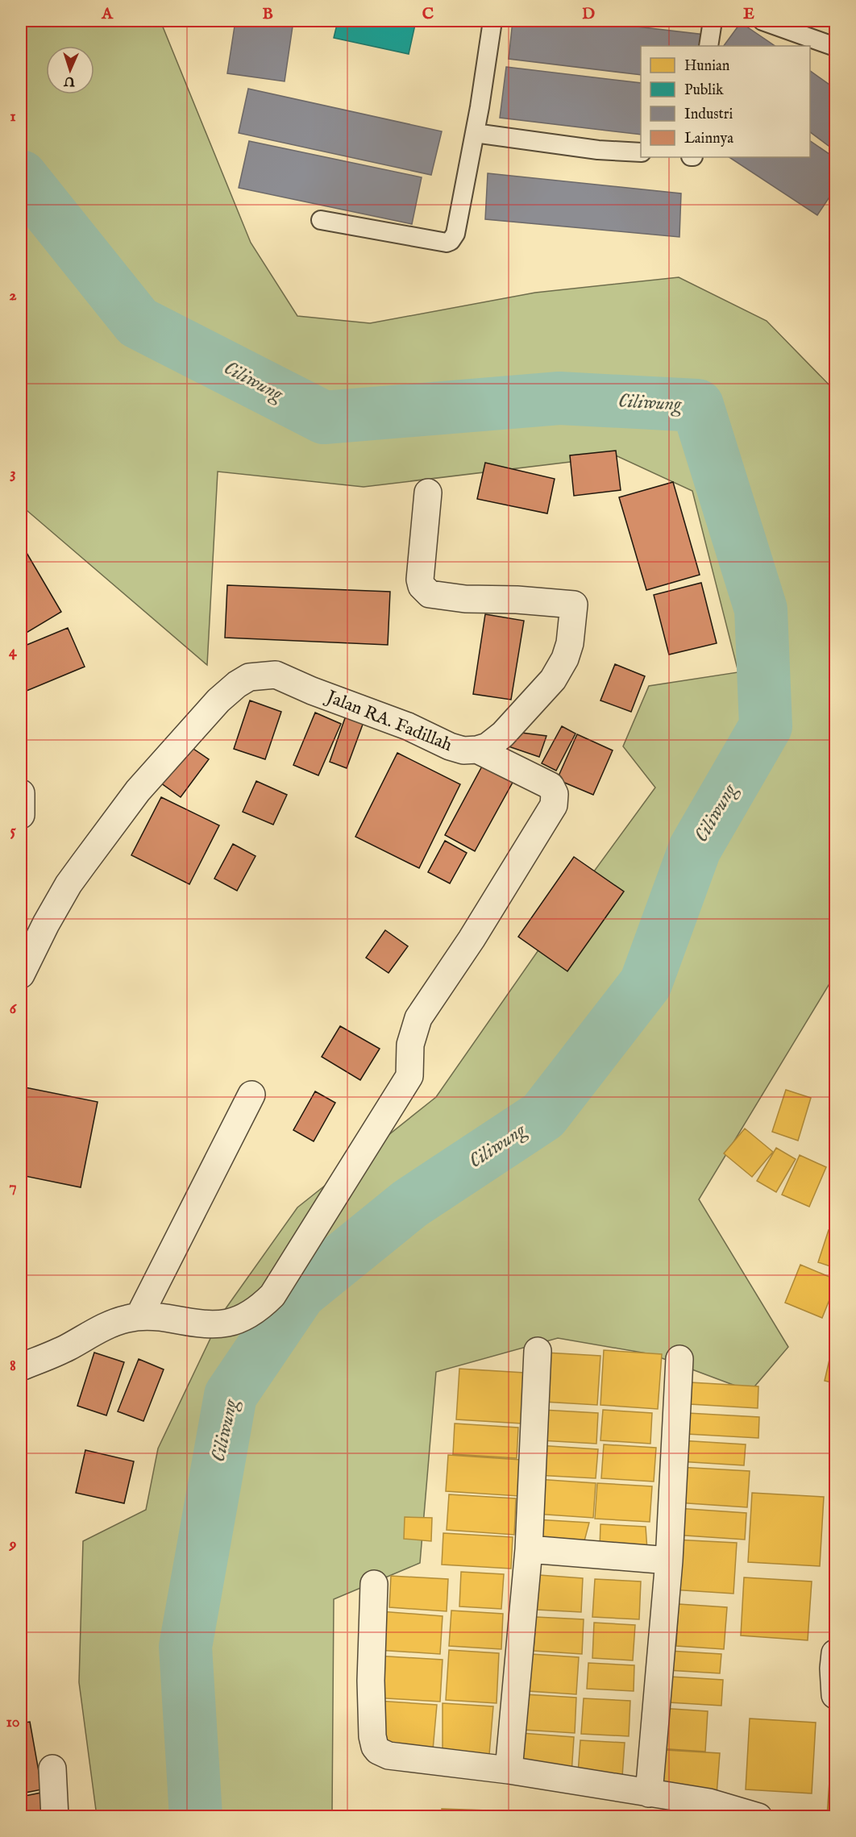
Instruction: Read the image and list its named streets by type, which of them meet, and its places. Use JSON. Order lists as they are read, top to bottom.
{
  "streets": {
    "street": ["Jalan RA. Fadillah"]
  },
  "water": ["Ciliwung"],
  "legend": [
    "Hunian",
    "Publik",
    "Industri",
    "Lainnya"
  ],
  "north": "bottom",
  "grid": {
    "columns": [
      "A",
      "B",
      "C",
      "D",
      "E"
    ],
    "rows": [
      "1",
      "2",
      "3",
      "4",
      "5",
      "6",
      "7",
      "8",
      "9",
      "10"
    ]
  }
}
